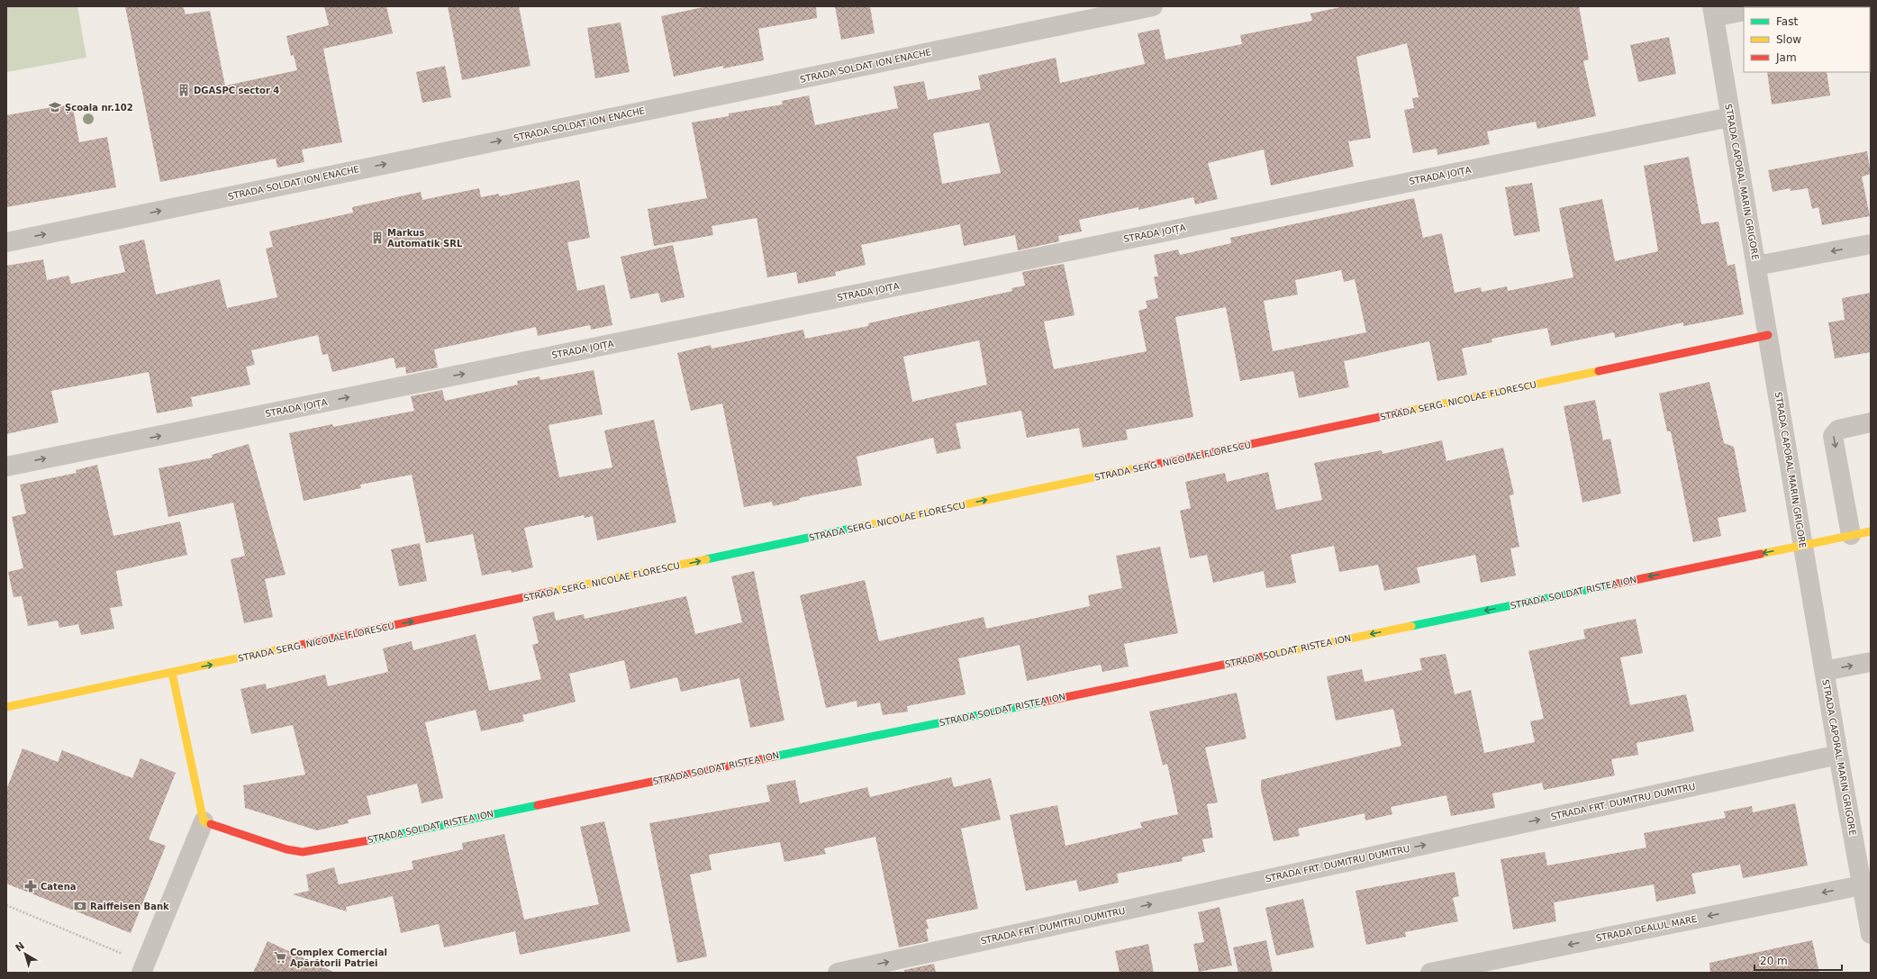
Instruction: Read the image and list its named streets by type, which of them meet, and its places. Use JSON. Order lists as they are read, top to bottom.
{
  "streets": {
    "street": [
      "STRADA SOLDAT ION ENACHE",
      "STRADA JOIȚA",
      "STRADA CAPORAL MARIN GRIGORE",
      "STRADA SERG. NICOLAE FLORESCU",
      "STRADA SOLDAT RISTEA ION",
      "STRADA FRT. DUMITRU DUMITRU",
      "STRADA DEALUL MARE"
    ]
  },
  "crossings": [
    ["STRADA JOIȚA", "STRADA CAPORAL MARIN GRIGORE"],
    ["STRADA CAPORAL MARIN GRIGORE", "STRADA SERG. NICOLAE FLORESCU"],
    ["STRADA CAPORAL MARIN GRIGORE", "STRADA SOLDAT RISTEA ION"],
    ["STRADA CAPORAL MARIN GRIGORE", "STRADA FRT. DUMITRU DUMITRU"],
    ["STRADA CAPORAL MARIN GRIGORE", "STRADA DEALUL MARE"]
  ],
  "one_way": [
    "STRADA SOLDAT ION ENACHE",
    "STRADA JOIȚA",
    "STRADA SERG. NICOLAE FLORESCU",
    "STRADA SOLDAT RISTEA ION",
    "STRADA FRT. DUMITRU DUMITRU",
    "STRADA DEALUL MARE"
  ],
  "places": {
    "building": ["DGASPC sector 4", "Markus Automatik SRL"],
    "school or university": ["Școala nr.102"],
    "pharmacy": ["Catena"],
    "bank": ["Raiffeisen Bank"],
    "supermarket": ["Complex Comercial Apărătorii Patriei"]
  },
  "legend": ["Fast", "Slow", "Jam"],
  "scale_bar": "20 m",
  "north": "top left"
}
